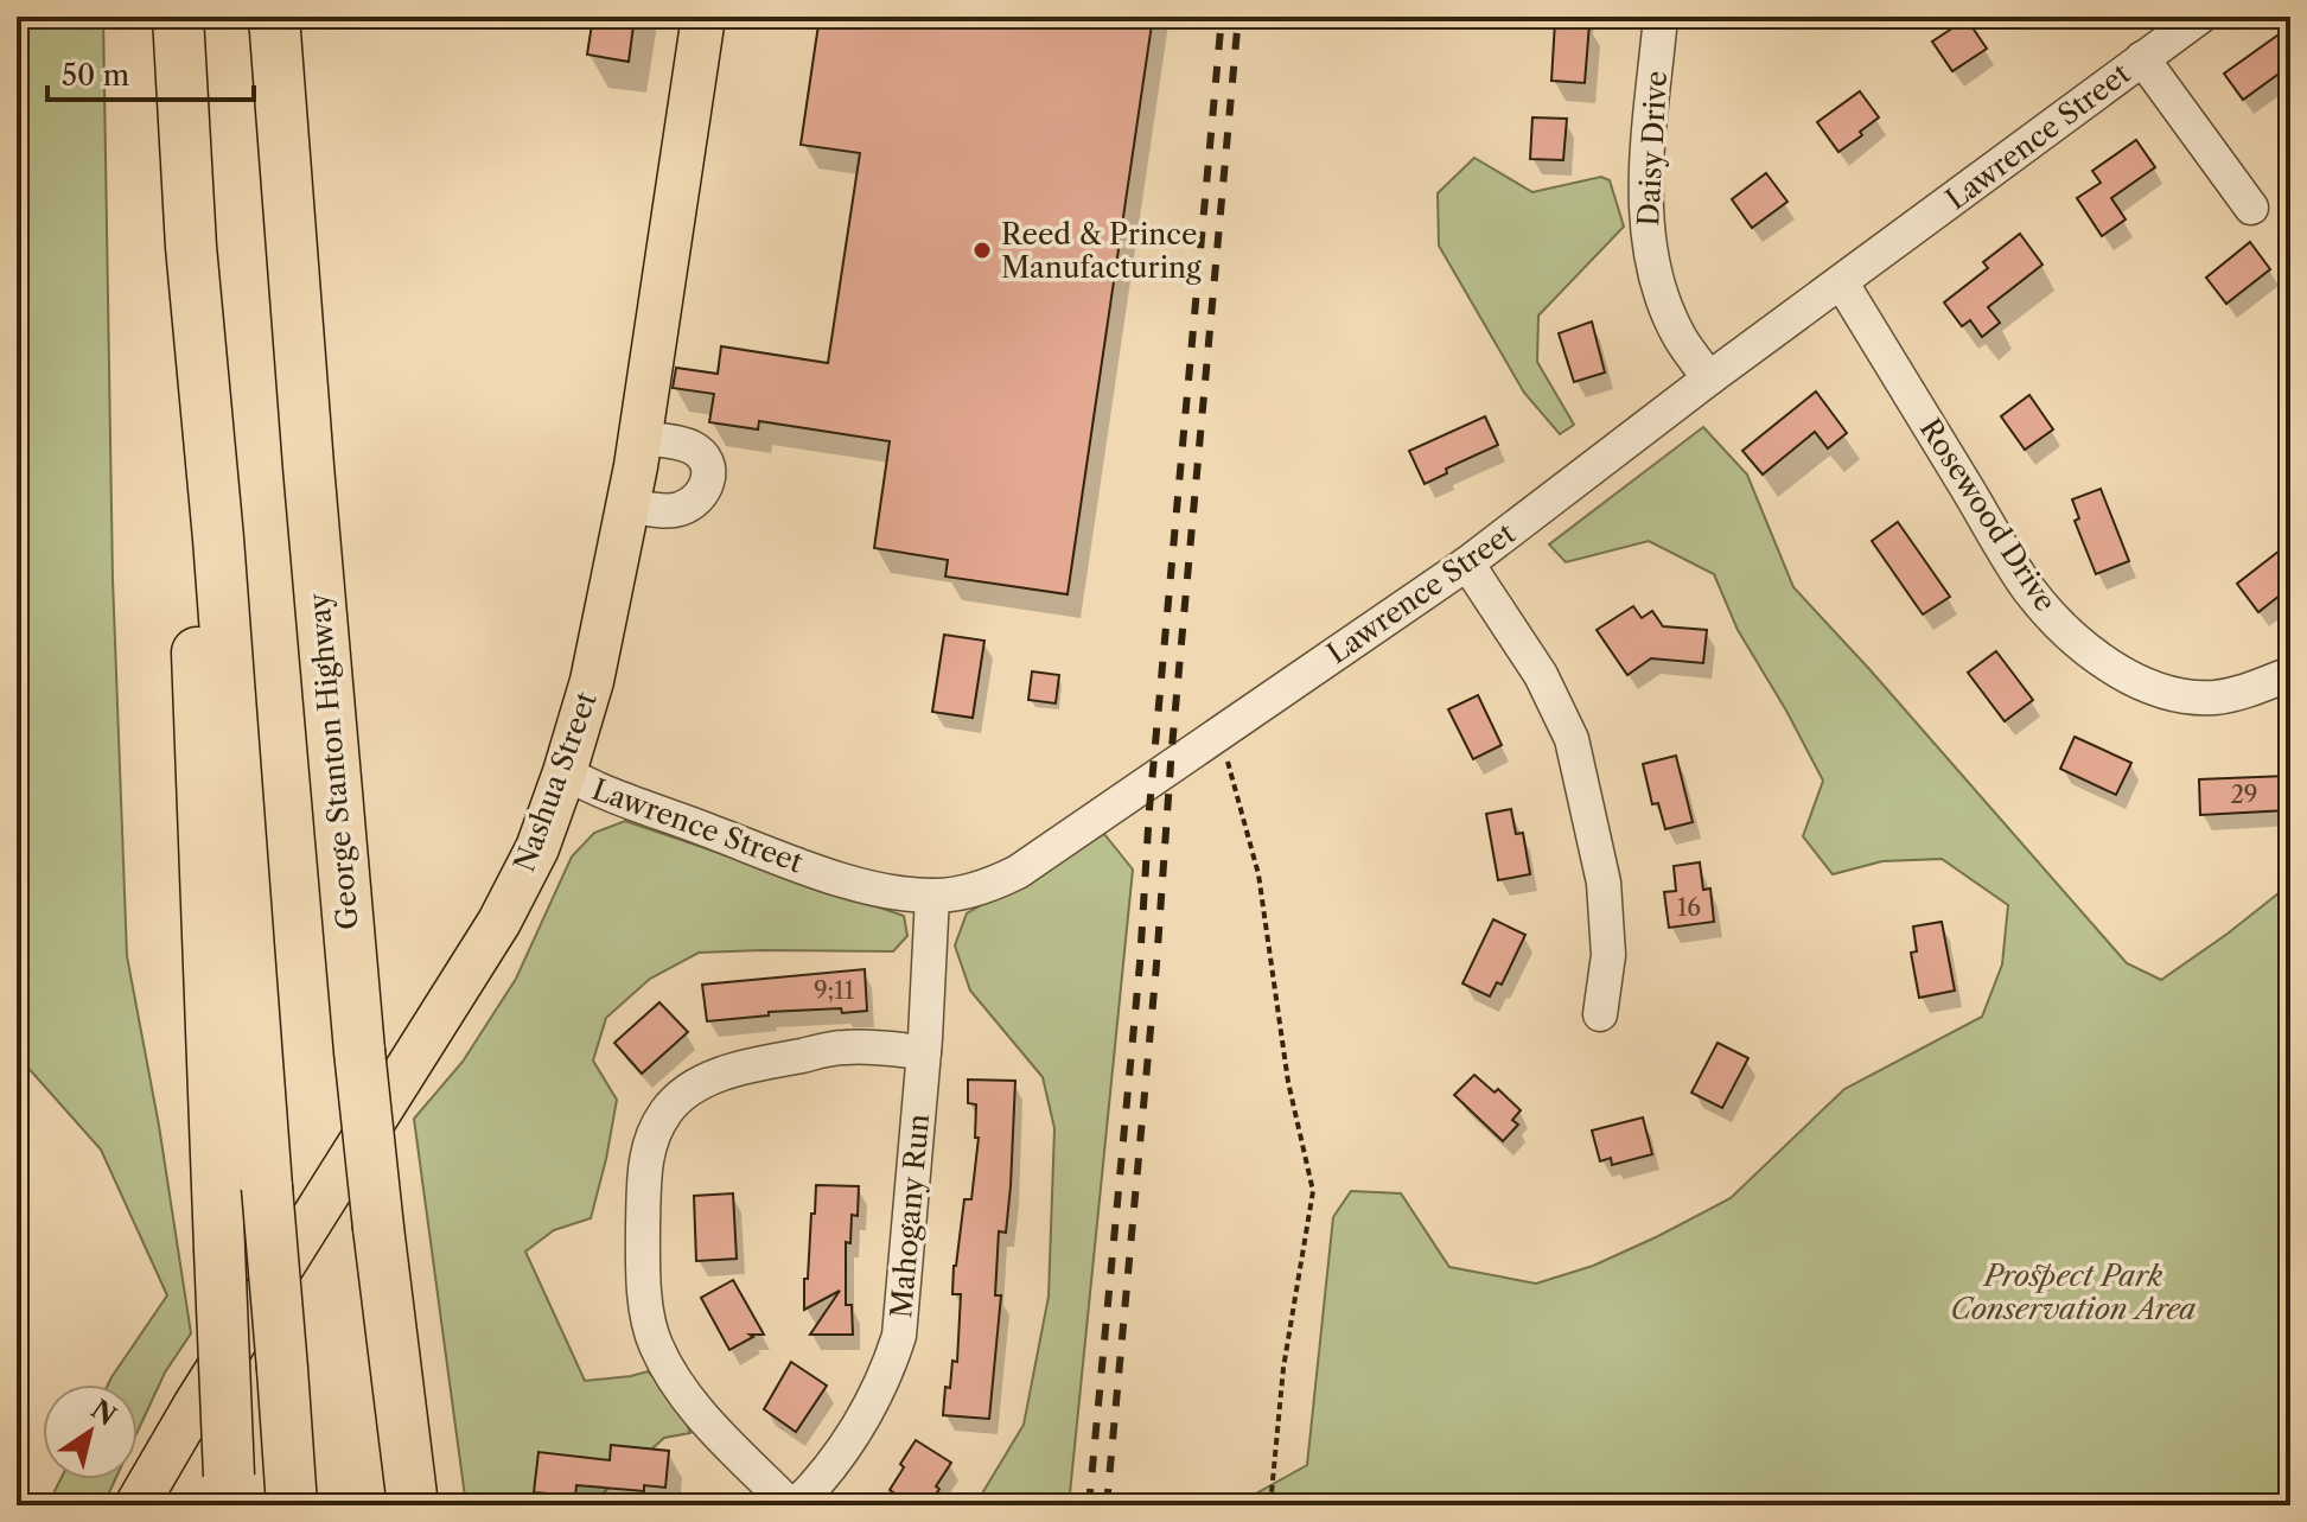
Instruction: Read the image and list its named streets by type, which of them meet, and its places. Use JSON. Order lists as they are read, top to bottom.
{
  "streets": {
    "highway": ["George Stanton Highway"],
    "main road": ["Nashua Street"],
    "street": [
      "Lawrence Street",
      "Daisy Drive",
      "Rosewood Drive",
      "Mahogany Run"
    ]
  },
  "crossings": [
    ["Lawrence Street", "Daisy Drive"],
    ["Lawrence Street", "Rosewood Drive"],
    ["Lawrence Street", "Nashua Street"],
    ["Lawrence Street", "Mahogany Run"]
  ],
  "parks": ["Prospect Park Conservation Area"],
  "places": ["Reed & Prince Manufacturing"],
  "house_numbers": ["29", "16", "9;11"],
  "scale_bar": "50 m",
  "north": "top right"
}
